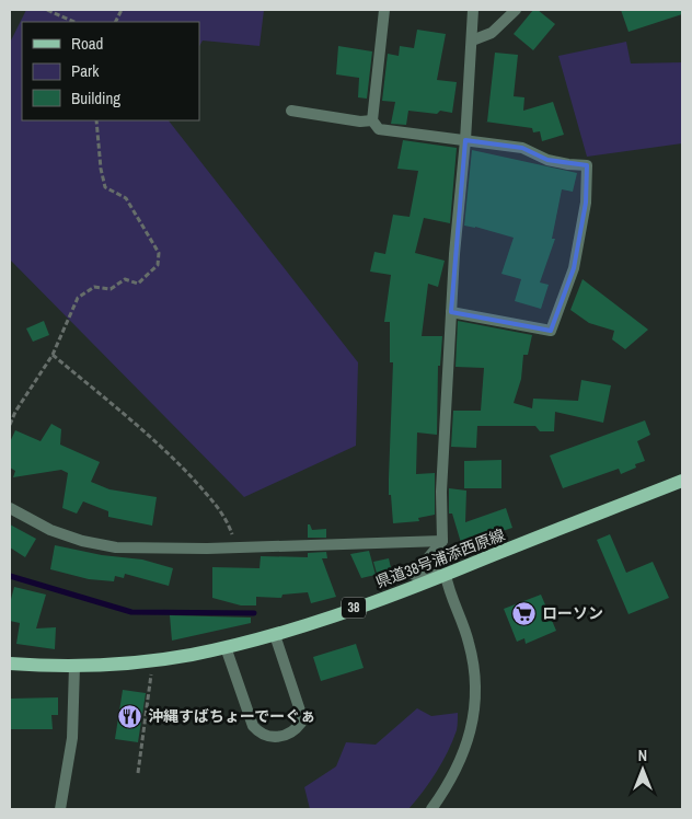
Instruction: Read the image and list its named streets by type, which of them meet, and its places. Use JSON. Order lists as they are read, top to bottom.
{
  "streets": {
    "main road": ["県道38号浦添西原線", "38"]
  },
  "places": {
    "supermarket": ["ローソン"],
    "restaurant": ["沖縄すばちょーでーぐぁ"]
  },
  "legend": ["Road", "Park", "Building"],
  "north": "top"
}
